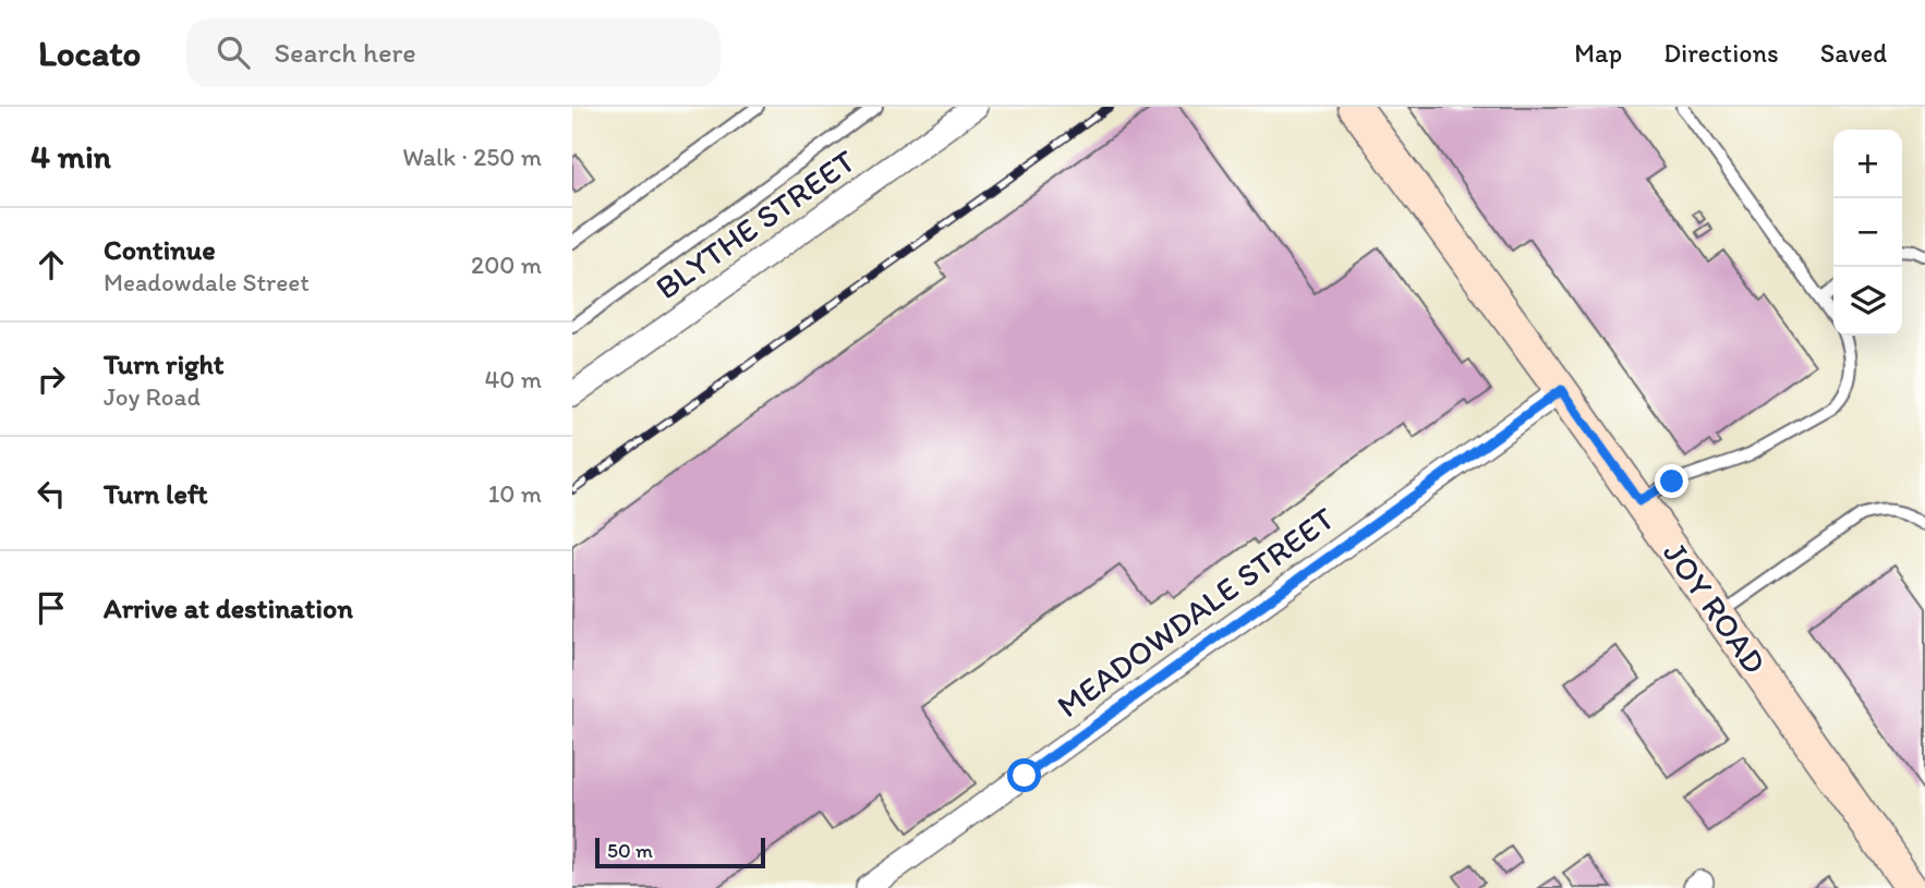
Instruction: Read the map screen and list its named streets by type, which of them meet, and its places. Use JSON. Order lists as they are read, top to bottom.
{
  "streets": {
    "street": ["BLYTHE STREET", "JOY ROAD", "MEADOWDALE STREET"]
  },
  "crossings": [
    ["JOY ROAD", "MEADOWDALE STREET"]
  ],
  "scale_bar": "50 m",
  "page": {
    "header": "Locato",
    "search": "Search here",
    "nav": ["Map", "Directions", "Saved"],
    "heading": ["4 min", "Walk · 250 m"],
    "map_buttons": ["+", "−"],
    "list": [
      ["Continue", "Meadowdale Street", "200 m"],
      ["Turn right", "Joy Road", "40 m"],
      ["Turn left", "10 m"],
      "Arrive at destination"
    ],
    "scale": "50 m"
  }
}
